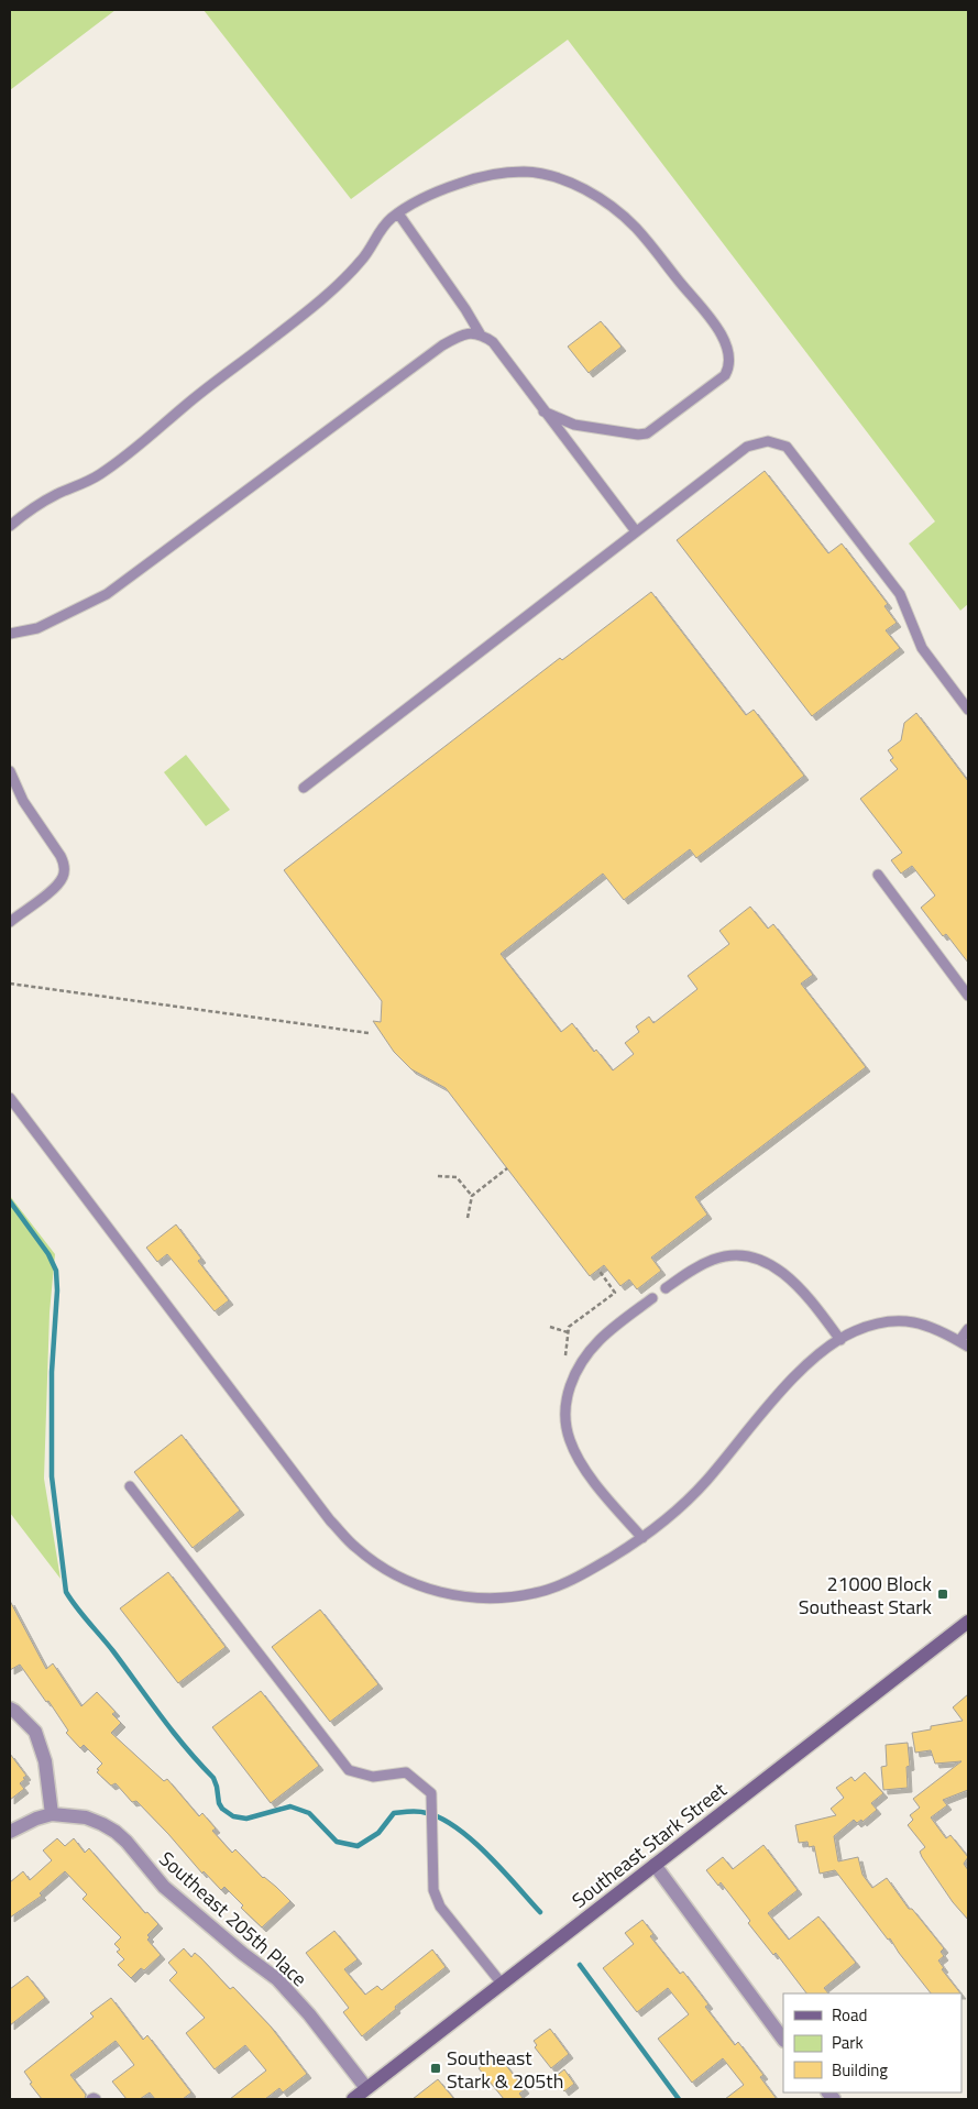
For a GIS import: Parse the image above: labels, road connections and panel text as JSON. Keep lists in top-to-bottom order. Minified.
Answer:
{"streets":{"main road":["Southeast Stark Street"],"street":["Southeast 205th Place"]},"crossings":[["Southeast Stark Street","Southeast 205th Place"]],"places":{"transit":["21000 Block Southeast Stark","Southeast Stark & 205th"]},"legend":["Road","Park","Building"]}
